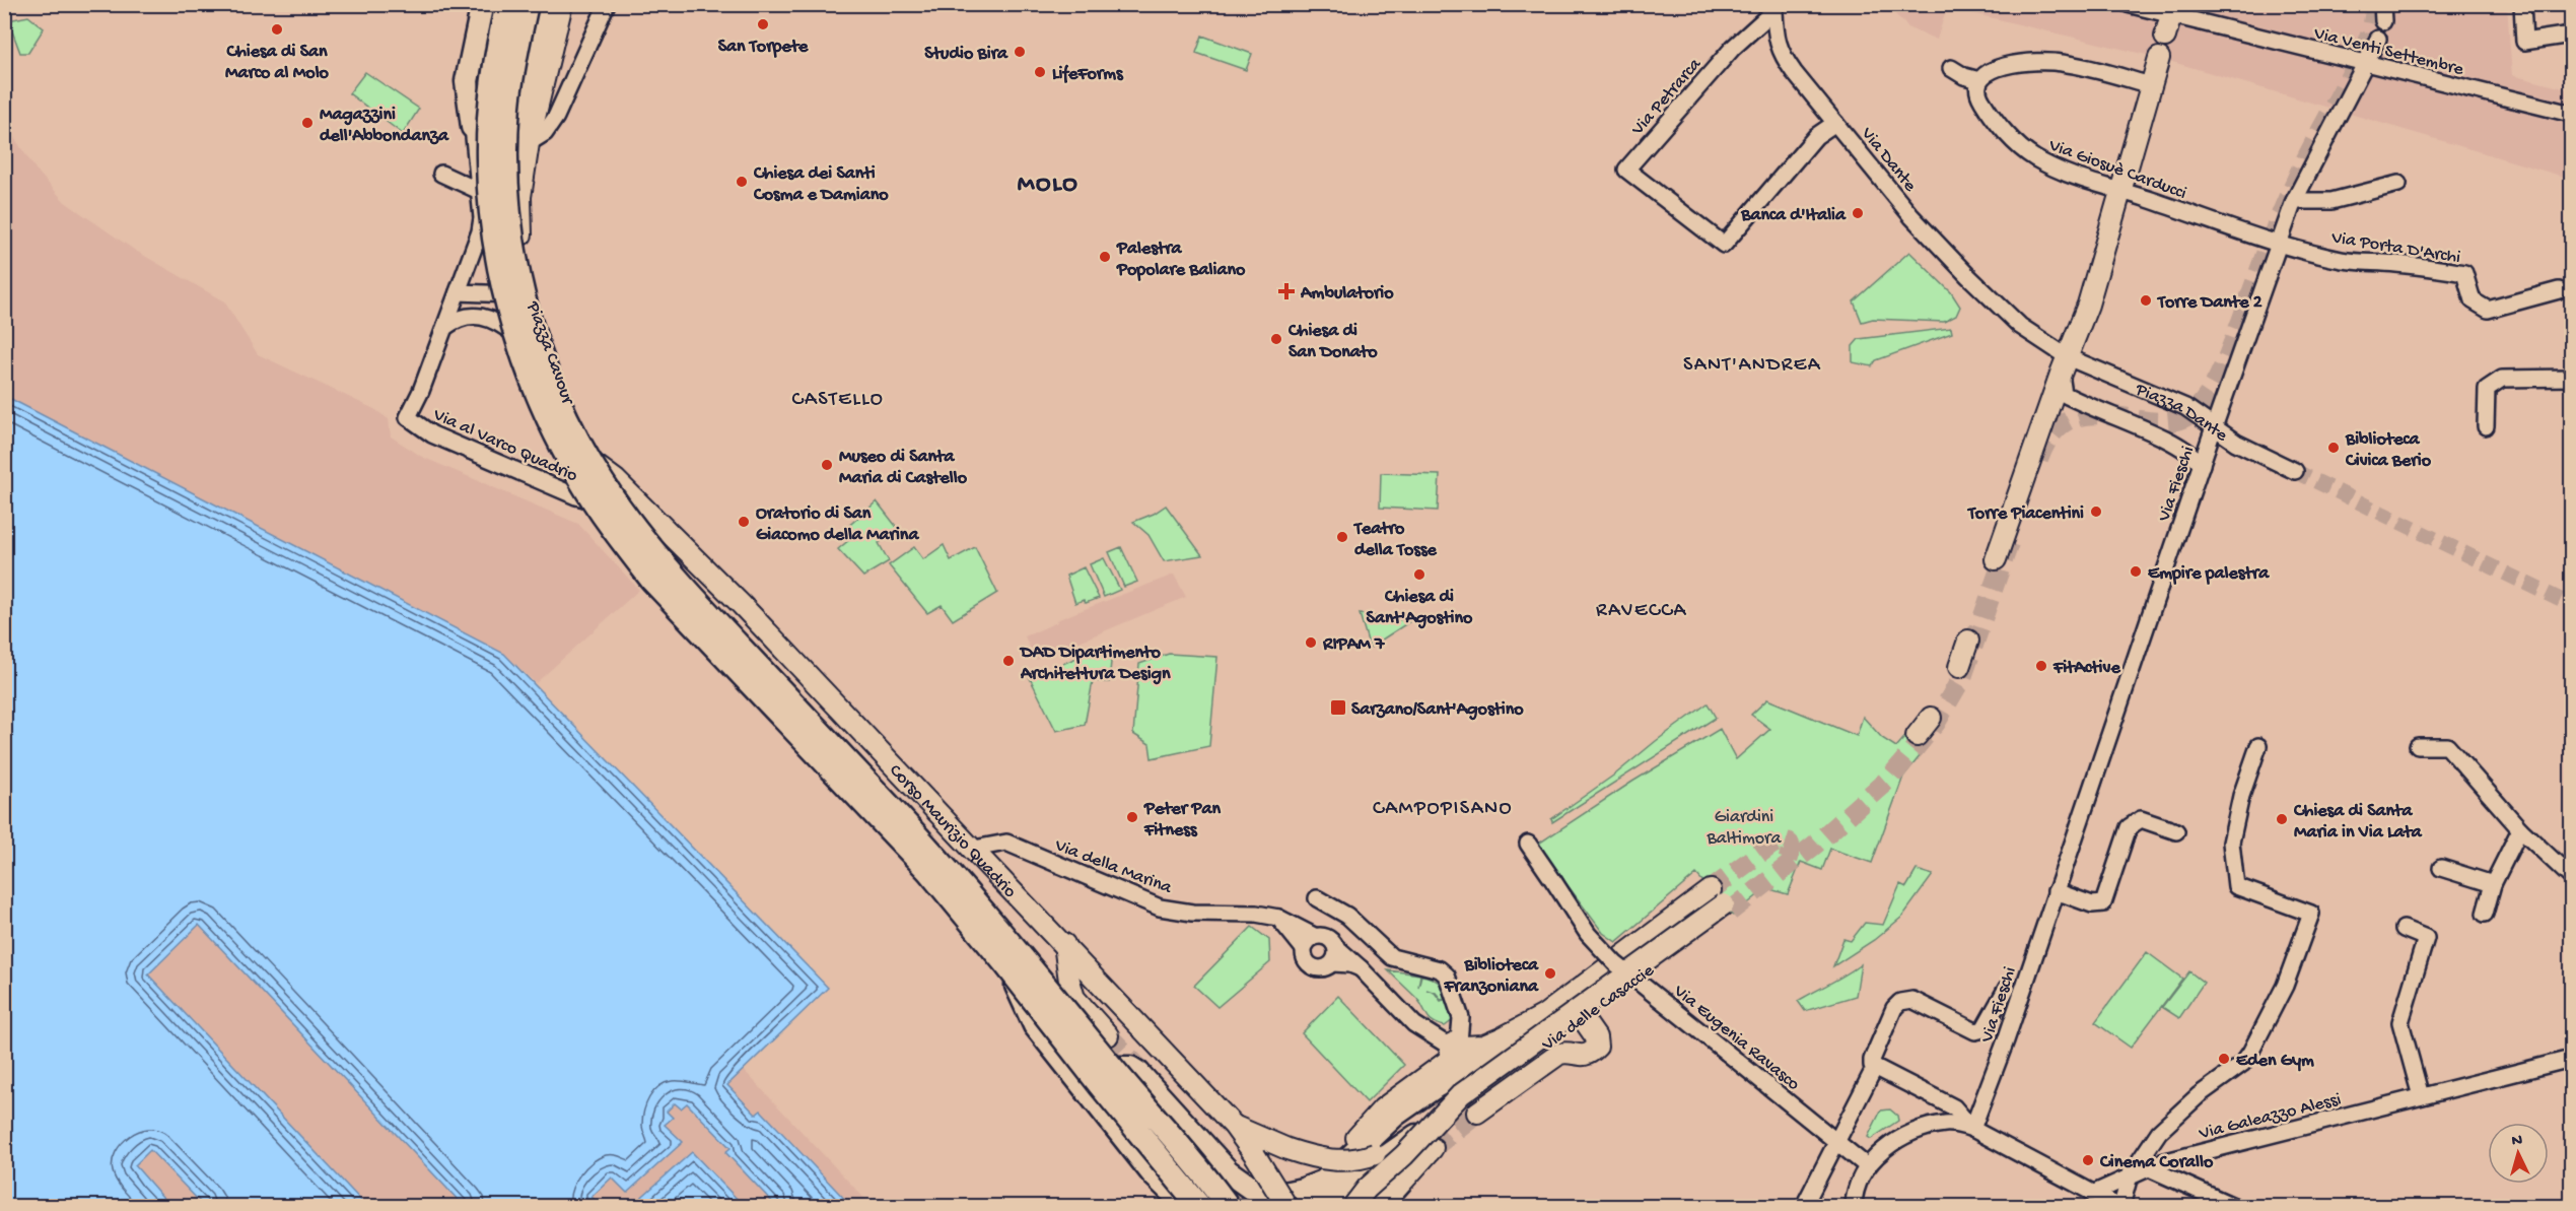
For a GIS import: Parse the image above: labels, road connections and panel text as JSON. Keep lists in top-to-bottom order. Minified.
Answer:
{"streets":{"main road":["Piazza Cavour","Corso Maurizio Quadrio","Via delle Casaccie"],"street":["Via Venti Settembre","Via Petrarca","Via Dante","Via Giosuè Carducci","Via Porta D'Archi","Piazza Dante","Via al Varco Quadrio","Via Fieschi","Via della Marina","Via Eugenia Ravasco","Via Galeazzo Alessi"]},"crossings":[["Via Venti Settembre","Via Fieschi"],["Via Petrarca","Via Dante"],["Via Dante","Piazza Dante"],["Via Giosuè Carducci","Via Porta D'Archi"],["Via Giosuè Carducci","Via Fieschi"],["Via Porta D'Archi","Via Fieschi"],["Piazza Cavour","Via al Varco Quadrio"],["Piazza Cavour","Corso Maurizio Quadrio"],["Piazza Dante","Via Fieschi"],["Via al Varco Quadrio","Corso Maurizio Quadrio"],["Corso Maurizio Quadrio","Via della Marina"]],"districts":["MOLO","SANT'ANDREA","CASTELLO","RAVECCA","CAMPOPISANO"],"parks":["Giardini Baltimora"],"places":{"other":["San Torpete","Chiesa di San Marco al Molo","Studio Bira","LifeForms","Magazzini dell'Abbondanza","Chiesa dei Santi Cosma e Damiano","Banca d'Italia","Palestra Popolare Baliano","Torre Dante 2","Chiesa di San Donato","Biblioteca Civica Berio","Museo di Santa Maria di Castello","Torre Piacentini","Oratorio di San Giacomo della Marina","Teatro della Tosse","Empire palestra","Chiesa di Sant'Agostino","RIPAM 7","DAD Dipartimento Architettura Design","FitActive","Peter Pan Fitness","Chiesa di Santa Maria in Via Lata","Biblioteca Franzoniana","Eden Gym","Cinema Corallo"],"health":["Ambulatorio"],"transit":["Sarzano/Sant'Agostino"]},"north":"top"}
